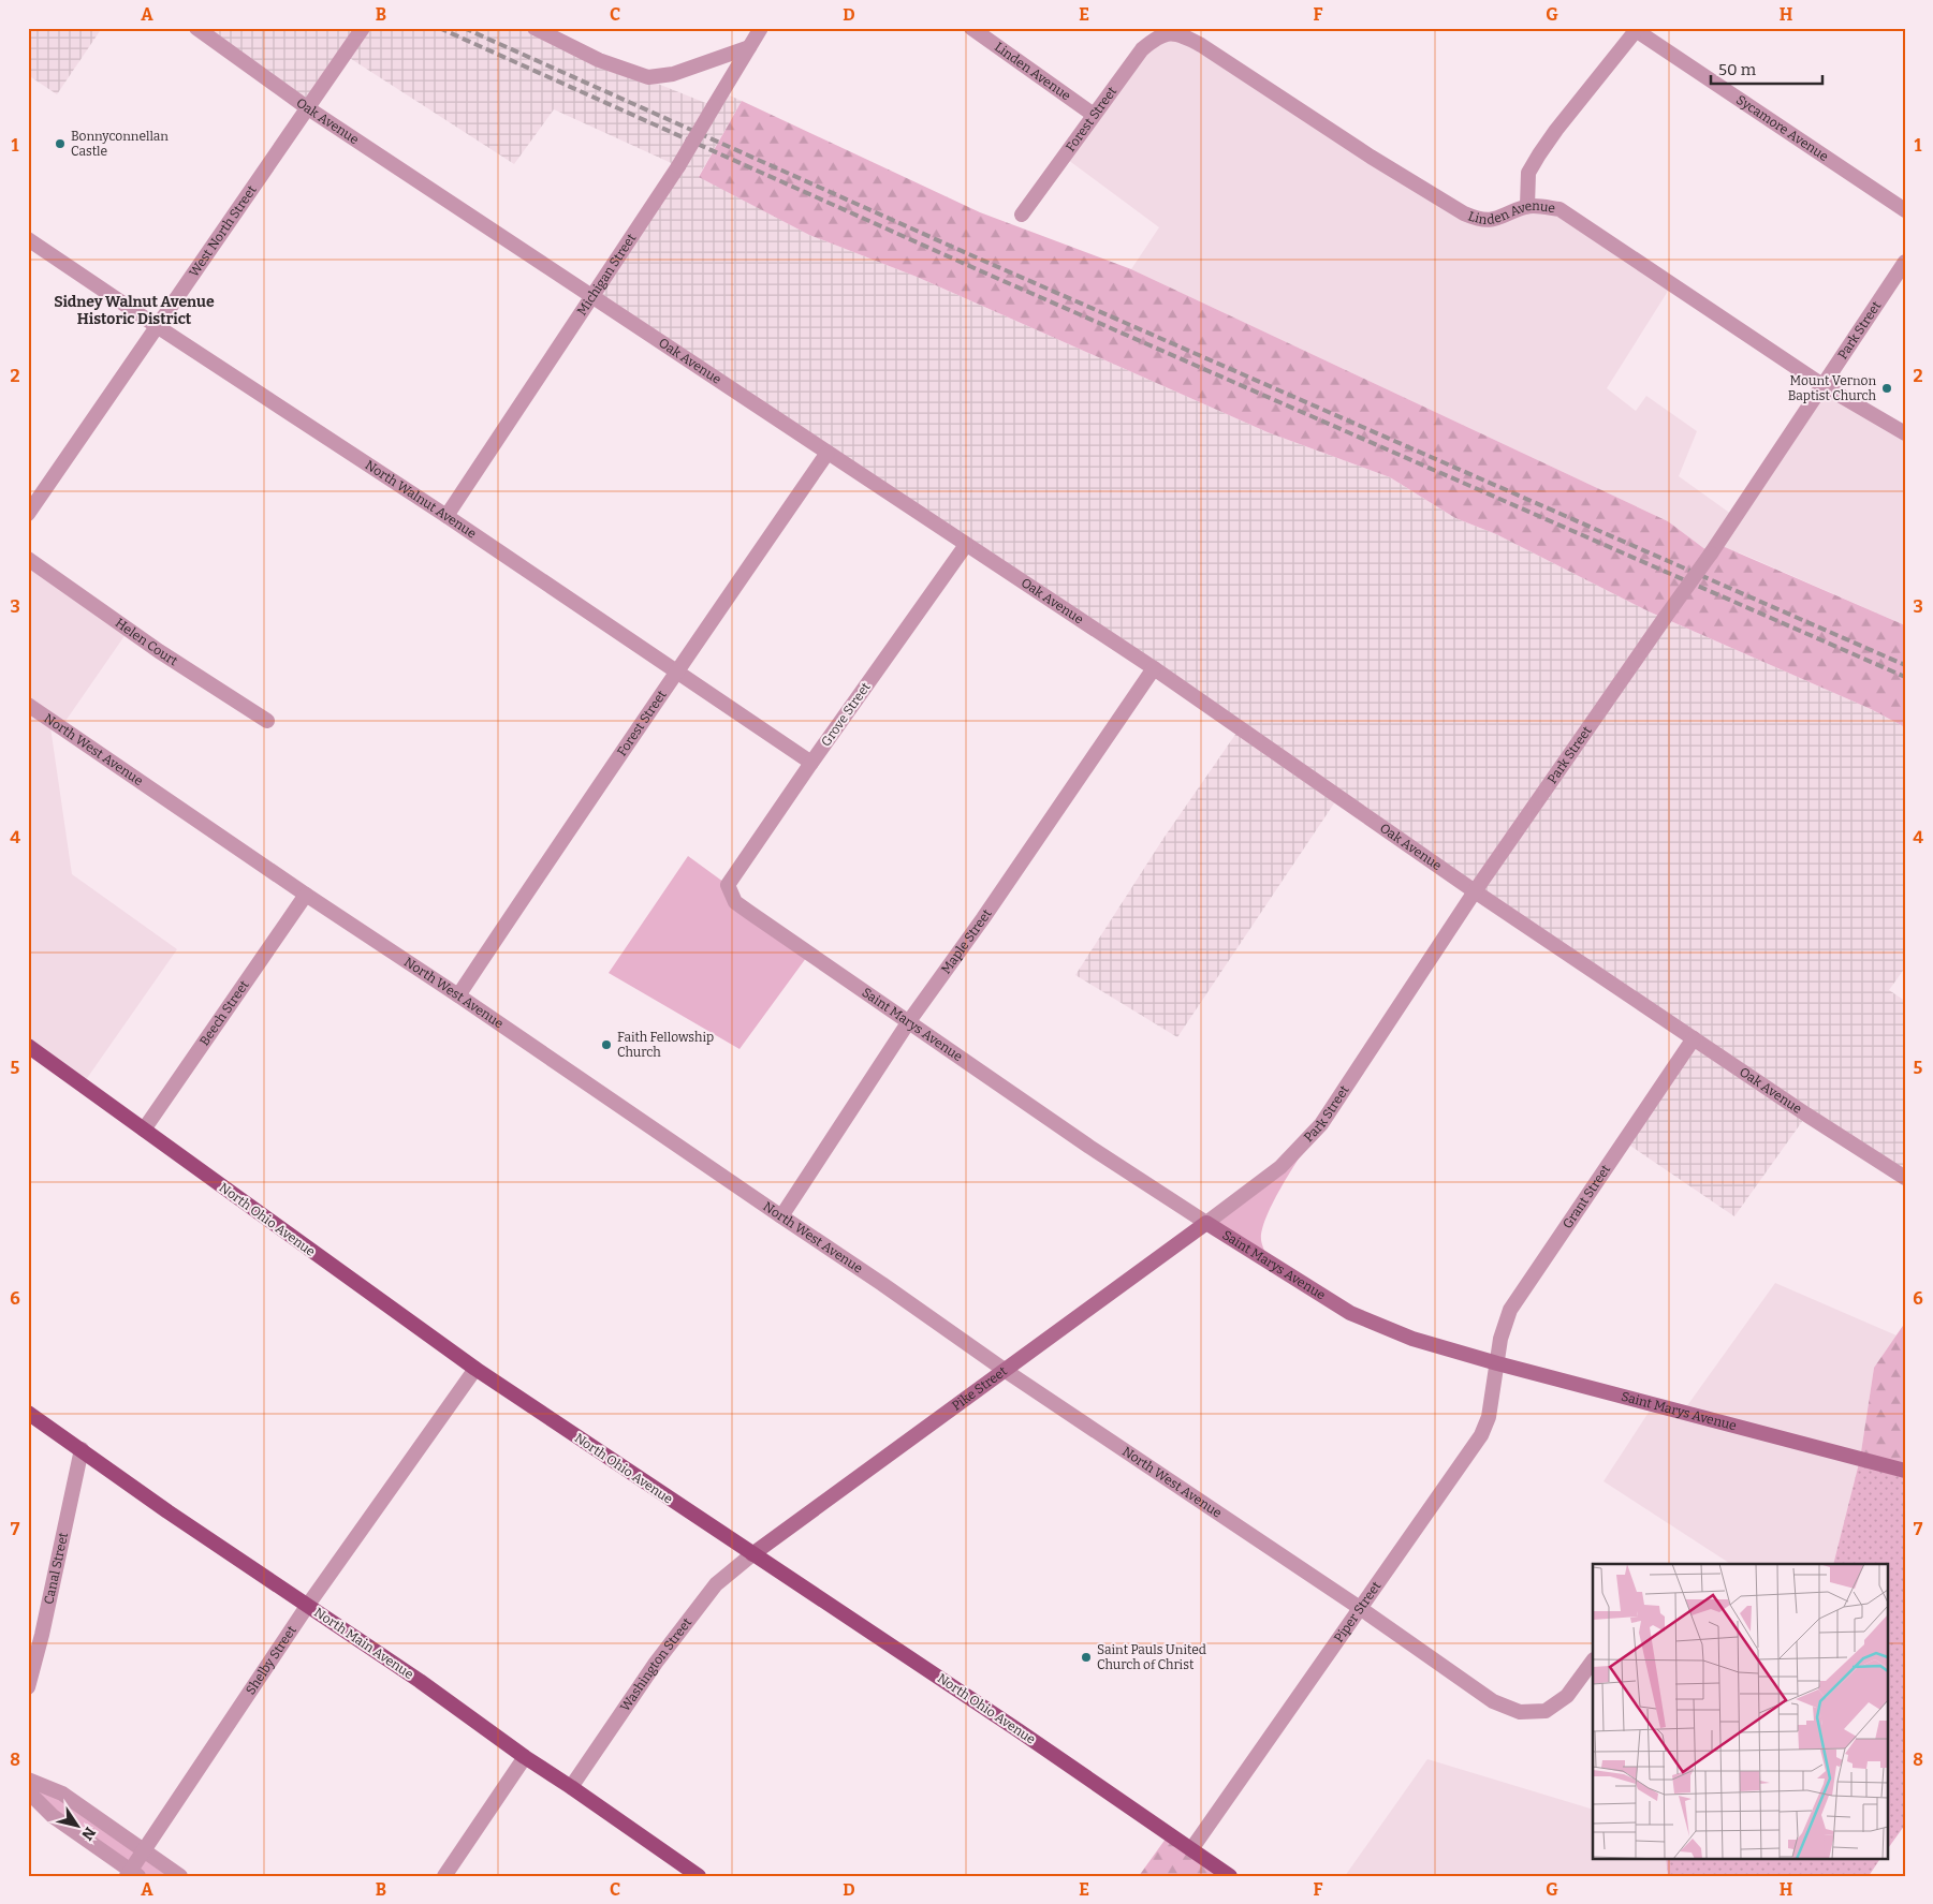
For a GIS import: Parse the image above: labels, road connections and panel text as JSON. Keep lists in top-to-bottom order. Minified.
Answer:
{"streets":{"main road":["Saint Marys Avenue","North Ohio Avenue","Pike Street","North Main Avenue"],"street":["Linden Avenue","Forest Street","Oak Avenue","Sycamore Avenue","West North Street","Michigan Street","Park Street","North Walnut Avenue","Helen Court","Grove Street","North West Avenue","Maple Street","Beech Street","Grant Street","Canal Street","Piper Street","Shelby Street","Washington Street"]},"crossings":[["Linden Avenue","Forest Street"],["Linden Avenue","Park Street"],["Forest Street","Oak Avenue"],["Forest Street","North Walnut Avenue"],["Forest Street","North West Avenue"],["Oak Avenue","West North Street"],["Oak Avenue","Michigan Street"],["Oak Avenue","Park Street"],["Oak Avenue","Grove Street"],["Oak Avenue","Maple Street"],["Oak Avenue","Grant Street"],["West North Street","North Walnut Avenue"],["Michigan Street","North Walnut Avenue"],["Park Street","Saint Marys Avenue"],["Park Street","Pike Street"],["North Walnut Avenue","Grove Street"],["Grove Street","Saint Marys Avenue"],["North West Avenue","Maple Street"],["North West Avenue","Beech Street"],["North West Avenue","Pike Street"],["North West Avenue","Piper Street"],["Maple Street","Saint Marys Avenue"],["Beech Street","North Ohio Avenue"],["Saint Marys Avenue","Grant Street"],["Saint Marys Avenue","Pike Street"],["Saint Marys Avenue","Piper Street"],["Grant Street","Piper Street"],["North Ohio Avenue","Pike Street"],["North Ohio Avenue","Piper Street"],["North Ohio Avenue","Shelby Street"],["North Ohio Avenue","Washington Street"],["Pike Street","Washington Street"],["Canal Street","North Main Avenue"],["North Main Avenue","Shelby Street"],["North Main Avenue","Washington Street"]],"districts":["Sidney Walnut Avenue Historic District"],"places":["Bonnyconnellan Castle","Mount Vernon Baptist Church","Faith Fellowship Church","Saint Pauls United Church of Christ"],"scale_bar":"50 m","north":"bottom right","grid":{"columns":["A","B","C","D","E","F","G","H"],"rows":["1","2","3","4","5","6","7","8"]}}
